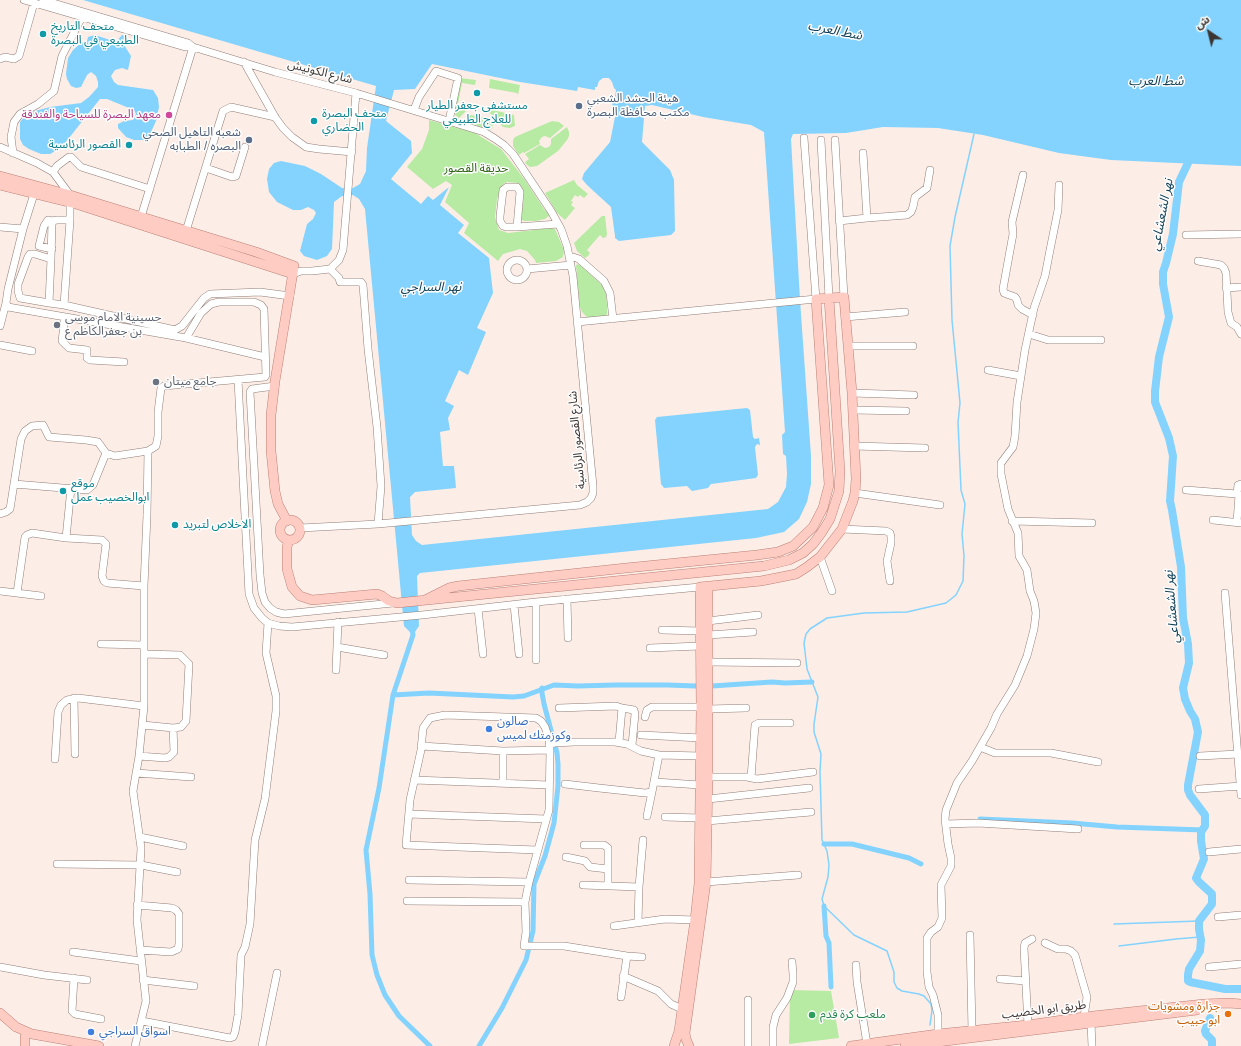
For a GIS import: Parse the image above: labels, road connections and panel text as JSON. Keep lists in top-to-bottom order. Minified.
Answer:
{"streets":{"main road":["طريق ابو الخصيب"],"street":["شارع الكونيش","شارع القصور الرئاسية"]},"crossings":[["شارع الكونيش","شارع القصور الرئاسية"]],"water":["شط العرب","نهر الشعشاعي","نهر السراجي"],"parks":["حديقة القصور"],"places":["متحف التاريخ الطبيعي في البصرة","مستشفى جعفر الطيار للعلاج الطبيعي","هيئة الحشد الشعبي مكتب محافظة البصرة","معهد البصرة للسياحة والفندقة","متحف البصرة الحضاري","شعبه التاهيل الصحي البصره / الطبابه","القصور الرئاسية","حسينية الامام موسى بن جعفرالكاظم ع","جامع ميتان","موقع ابوالخصيب عمل","الاخلاص لتبريد","صالون وكوزمتك لميس","جزارة ومشويات ابو حبيب","ملعب كرة قدم","اسواق السراجي"],"north":"top left"}
